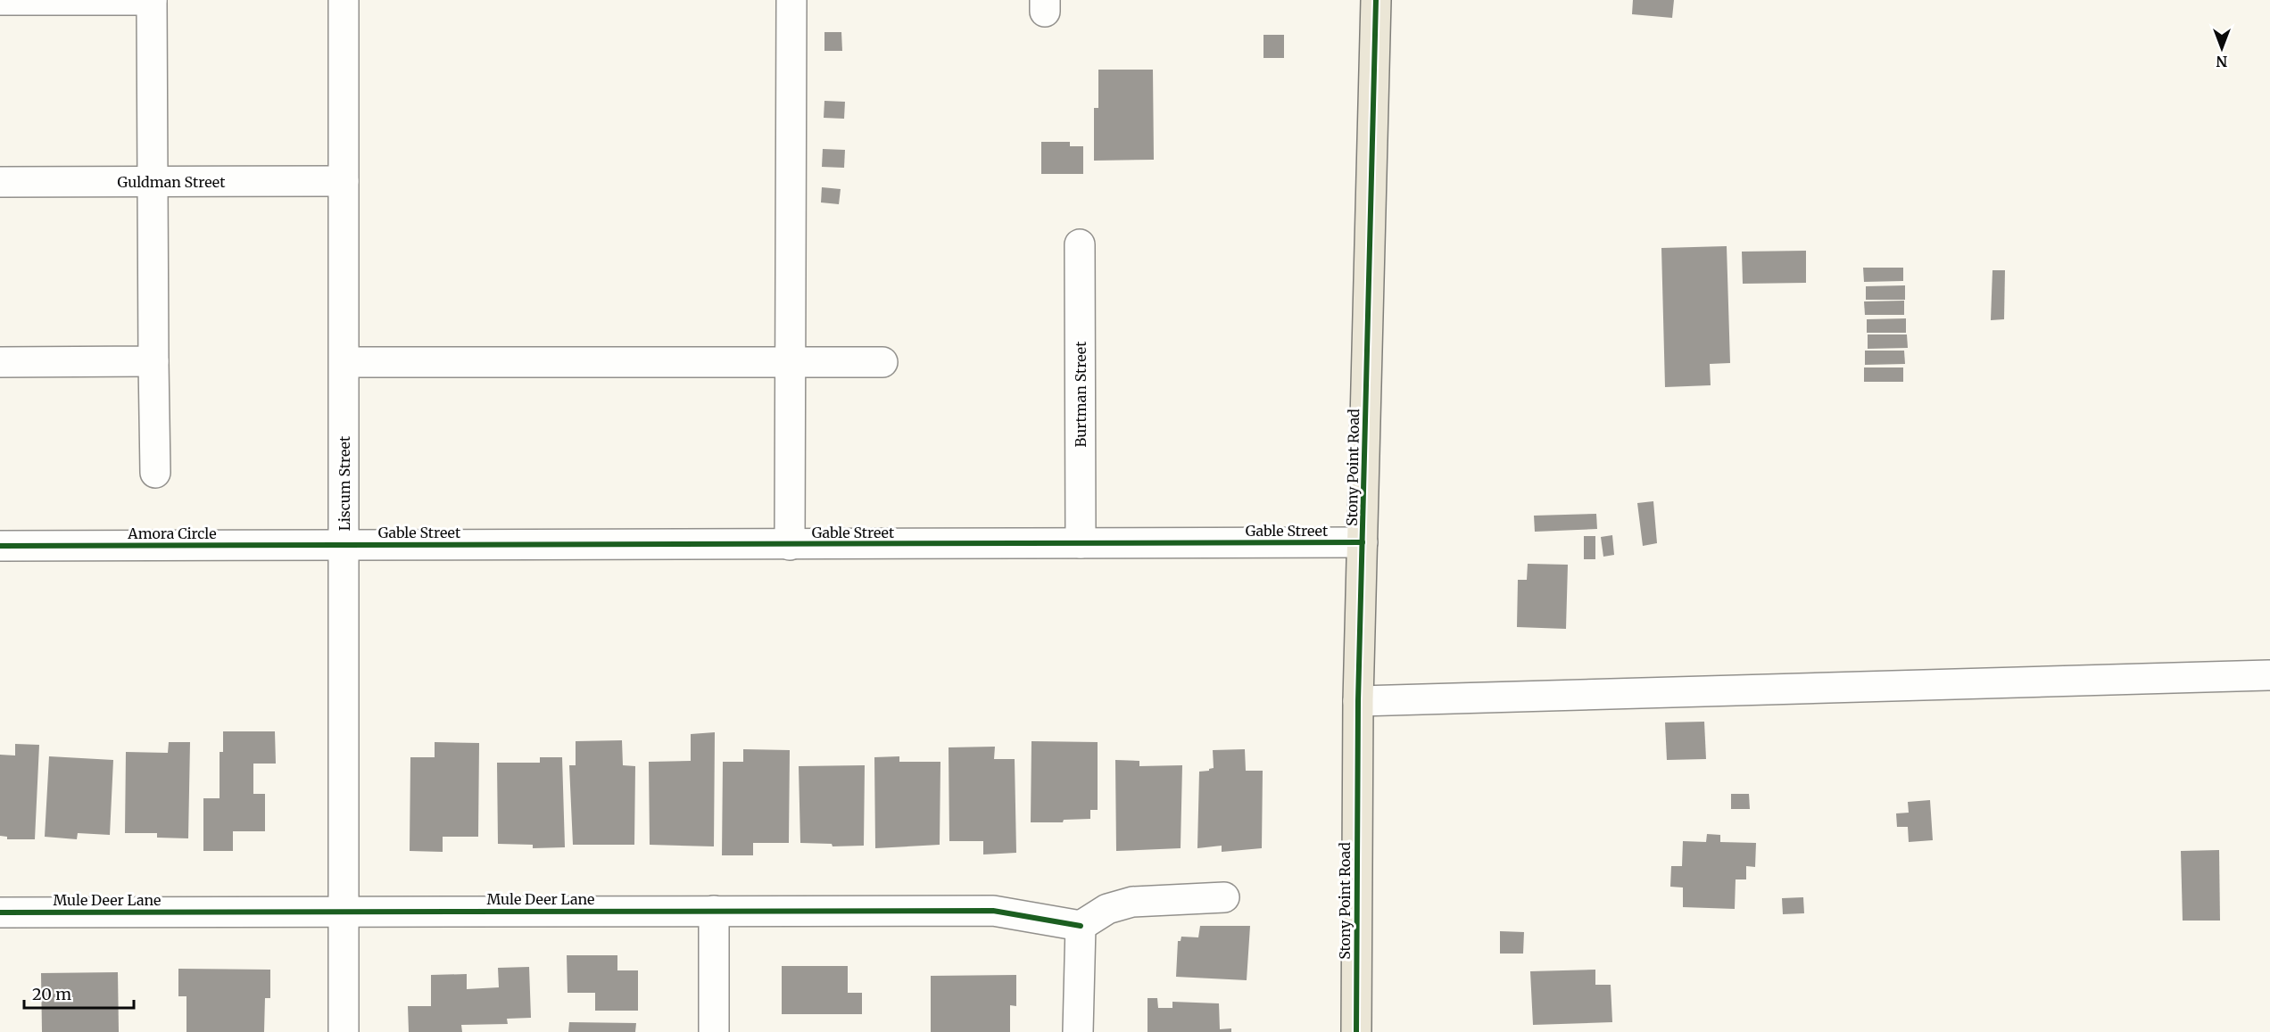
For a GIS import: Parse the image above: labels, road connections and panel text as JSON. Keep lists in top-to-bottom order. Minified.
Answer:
{"streets":{"main road":["Stony Point Road"],"street":["Guldman Street","Burtman Street","Liscum Street","Gable Street","Amora Circle","Mule Deer Lane"]},"crossings":[["Guldman Street","Liscum Street"],["Burtman Street","Gable Street"],["Stony Point Road","Gable Street"],["Liscum Street","Gable Street"],["Liscum Street","Amora Circle"],["Liscum Street","Mule Deer Lane"],["Gable Street","Amora Circle"]],"scale_bar":"20 m","north":"bottom"}
